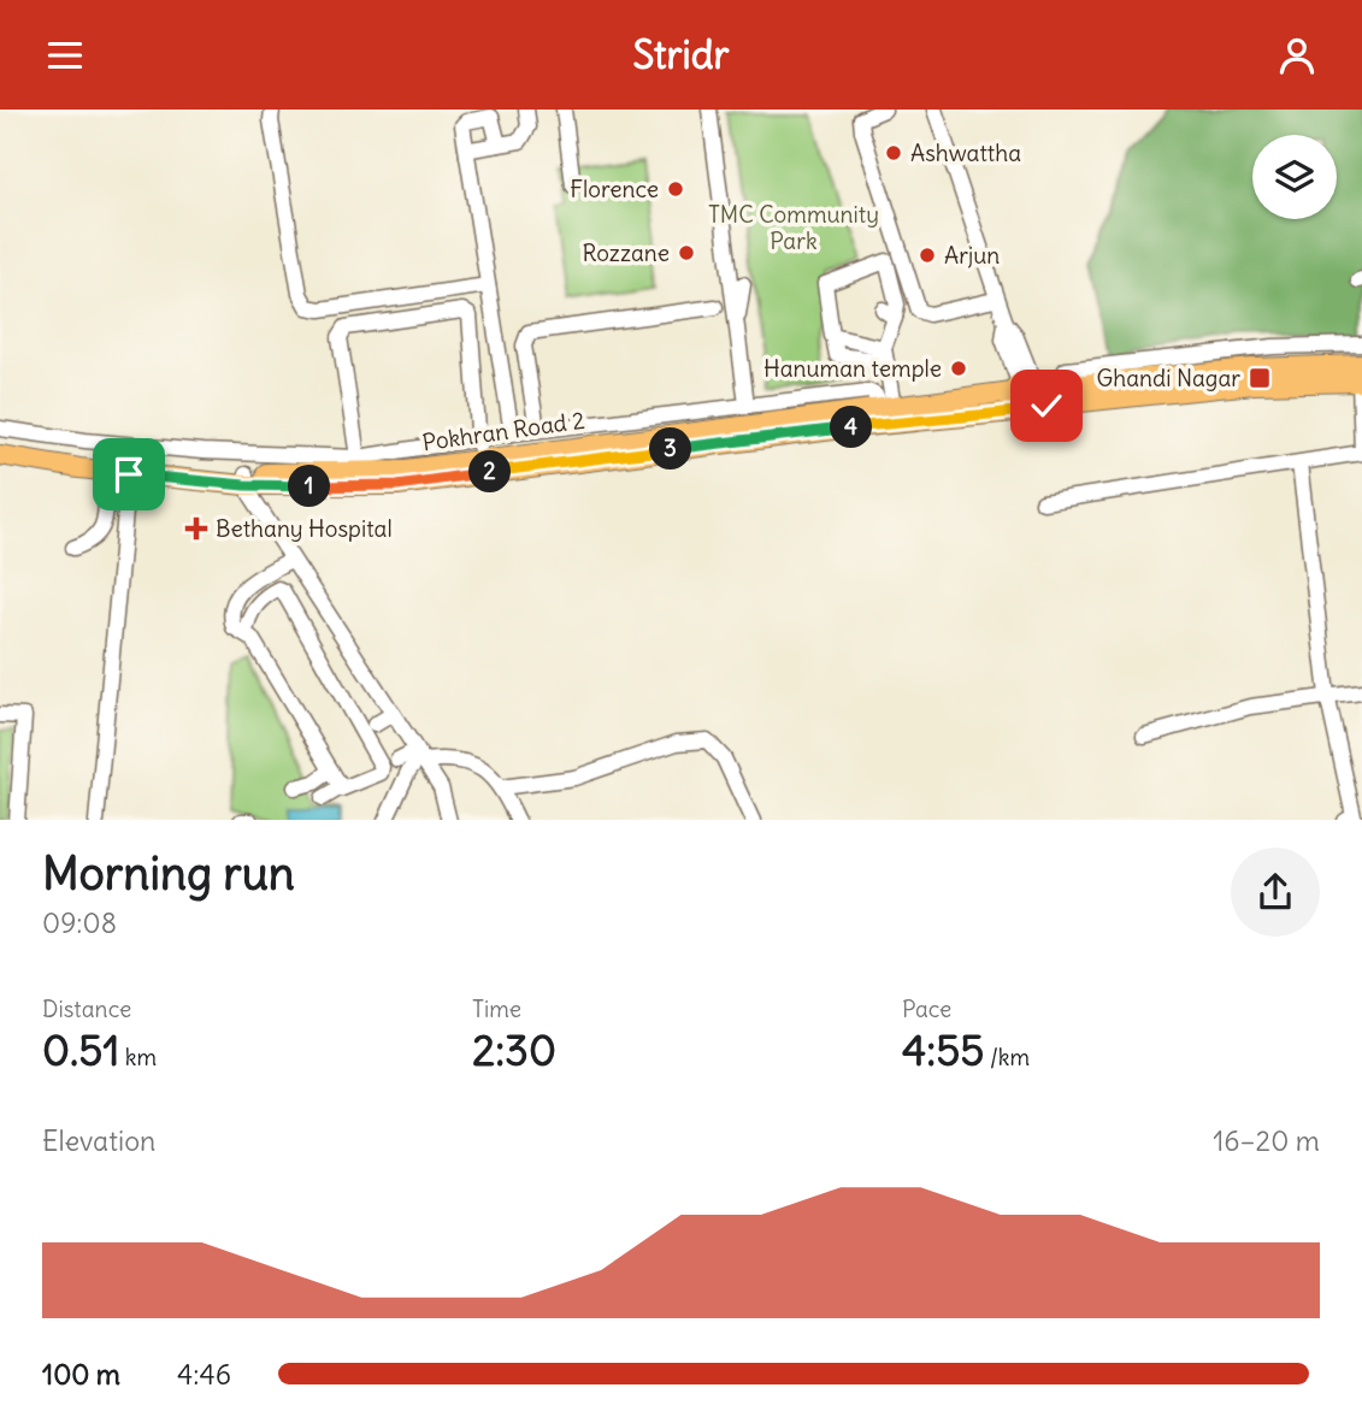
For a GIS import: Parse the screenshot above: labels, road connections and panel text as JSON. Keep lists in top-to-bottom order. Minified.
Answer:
{"streets":{"main road":["Pokhran Road 2"]},"parks":["TMC Community Park"],"places":{"other":["Ashwattha","Florence","Rozzane","Arjun","Hanuman temple"],"transit":["Ghandi Nagar"],"health":["Bethany Hospital"]},"page":{"header":"Stridr","pins":["4","3","2","1"],"heading":["Morning run","09:08"],"stats":[["Distance","0.51 km"],["Time","2:30"],["Pace","4:55 /km"]],"chart":["Elevation","16–20 m"],"list":[{"name":"100 m","note":"4:46"}]}}
